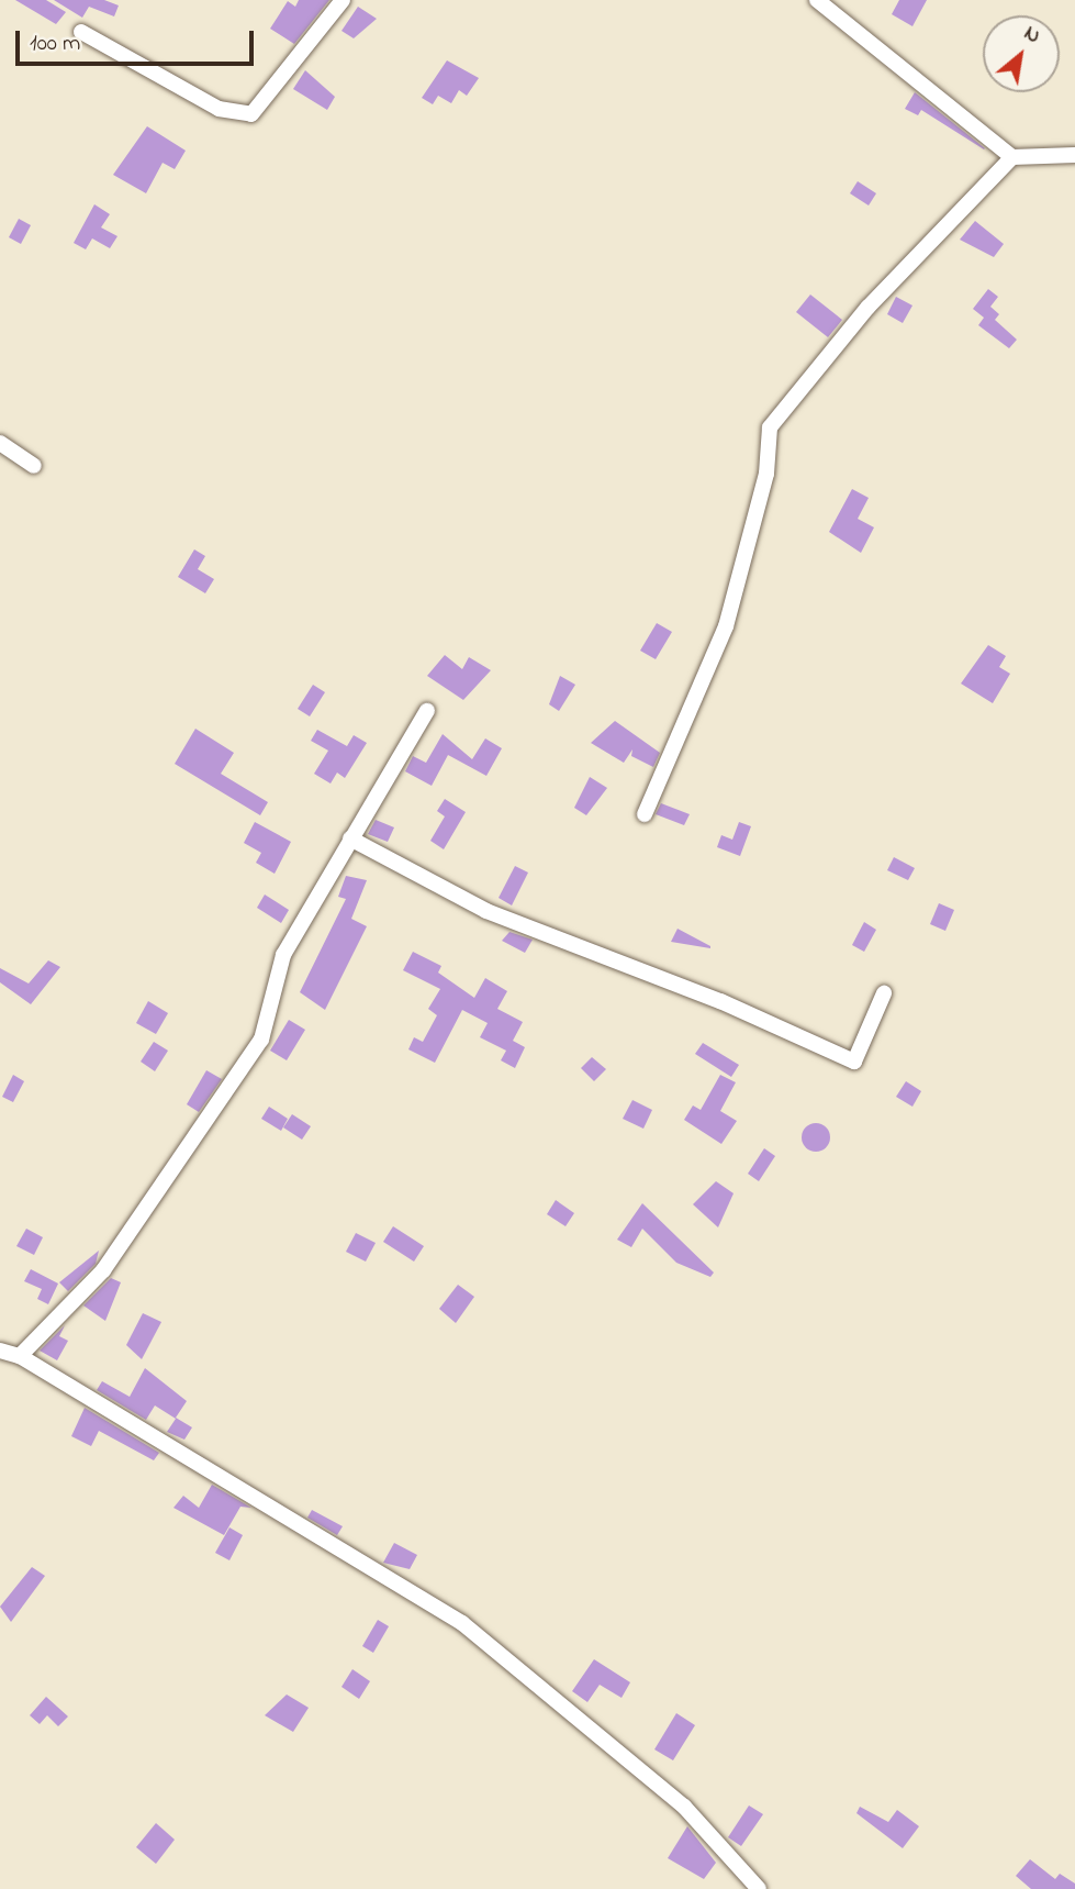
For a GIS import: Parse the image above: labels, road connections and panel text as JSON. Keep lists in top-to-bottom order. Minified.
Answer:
{"scale_bar":"100 m","north":"top right"}
